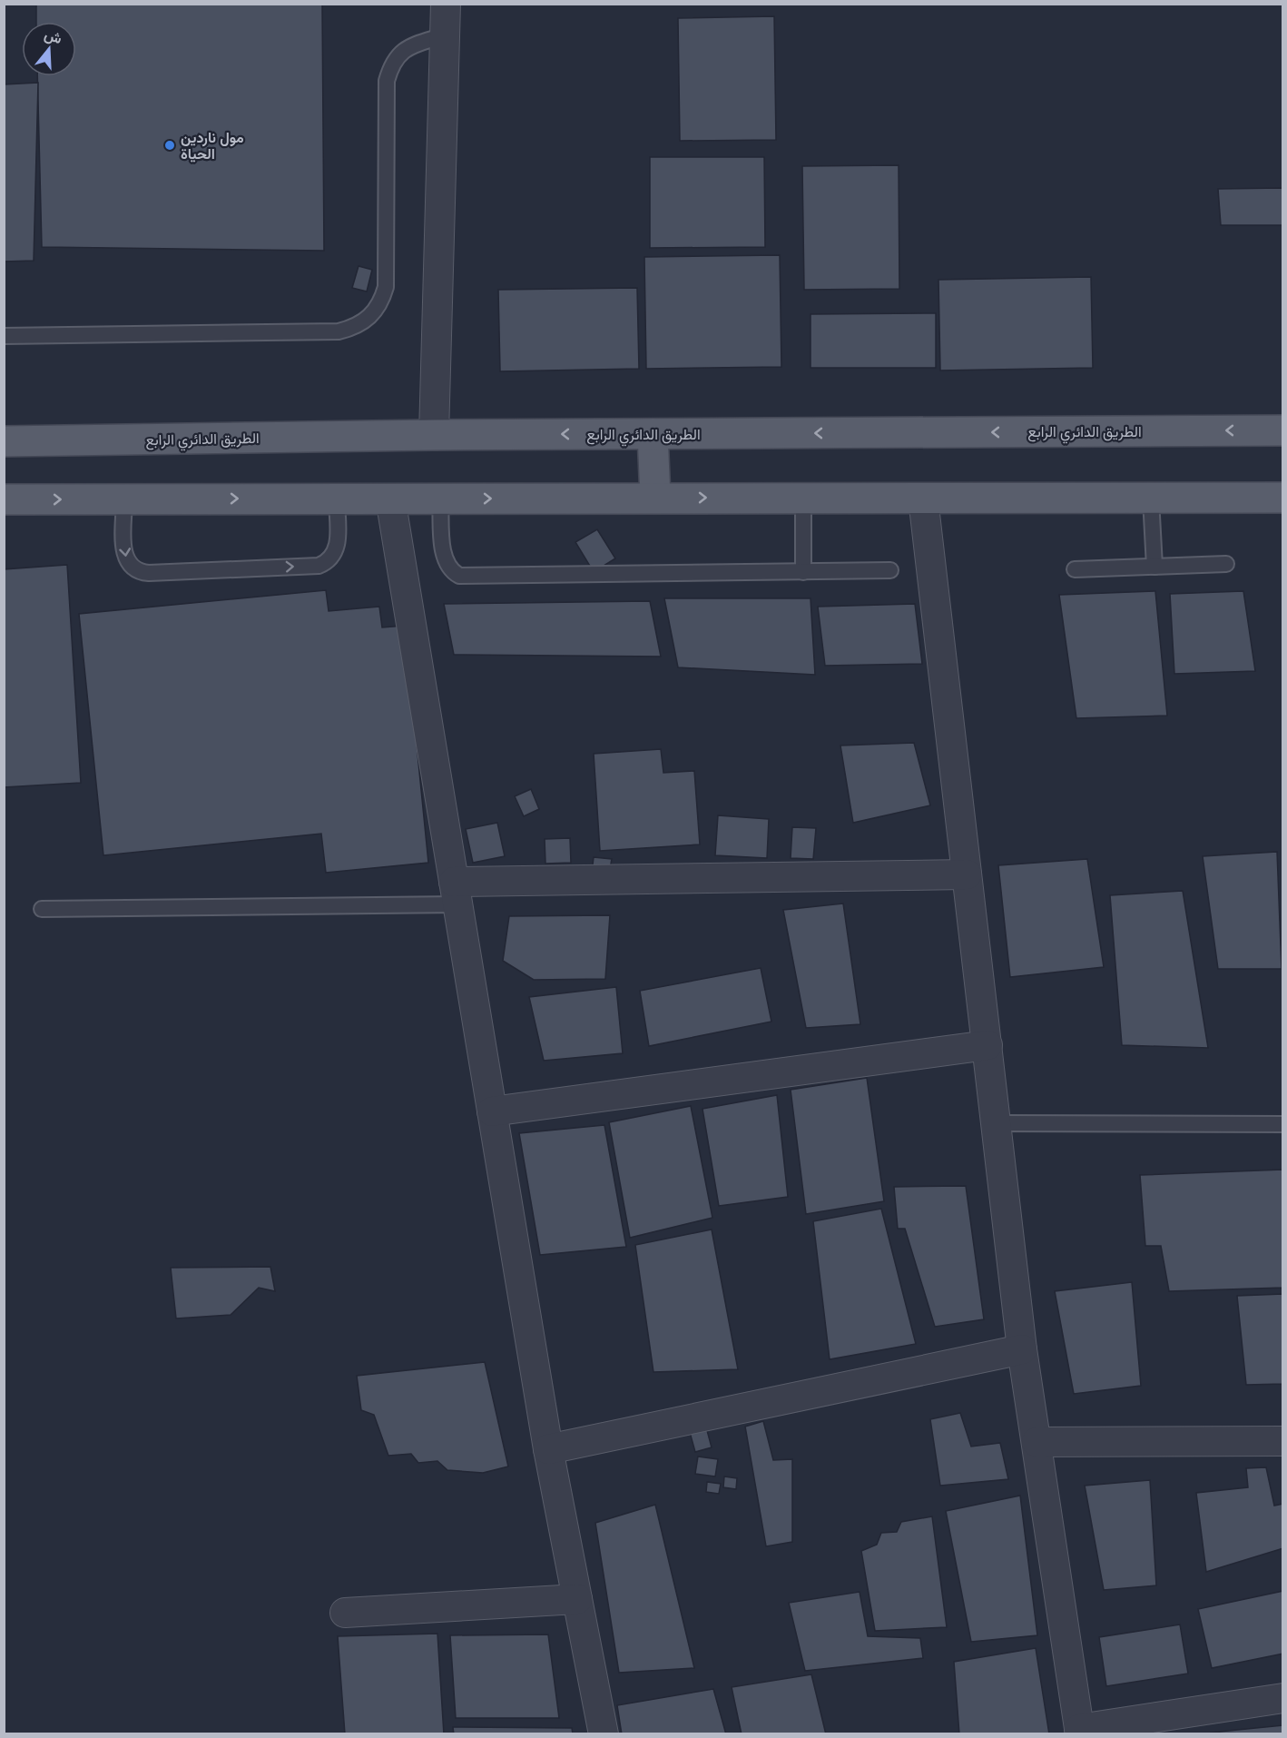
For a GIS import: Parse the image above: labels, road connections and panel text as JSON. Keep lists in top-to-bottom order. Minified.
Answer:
{"streets":{"main road":["الطريق الدائري الرابع"]},"places":["مول ناردين الحياة"],"north":"top"}
